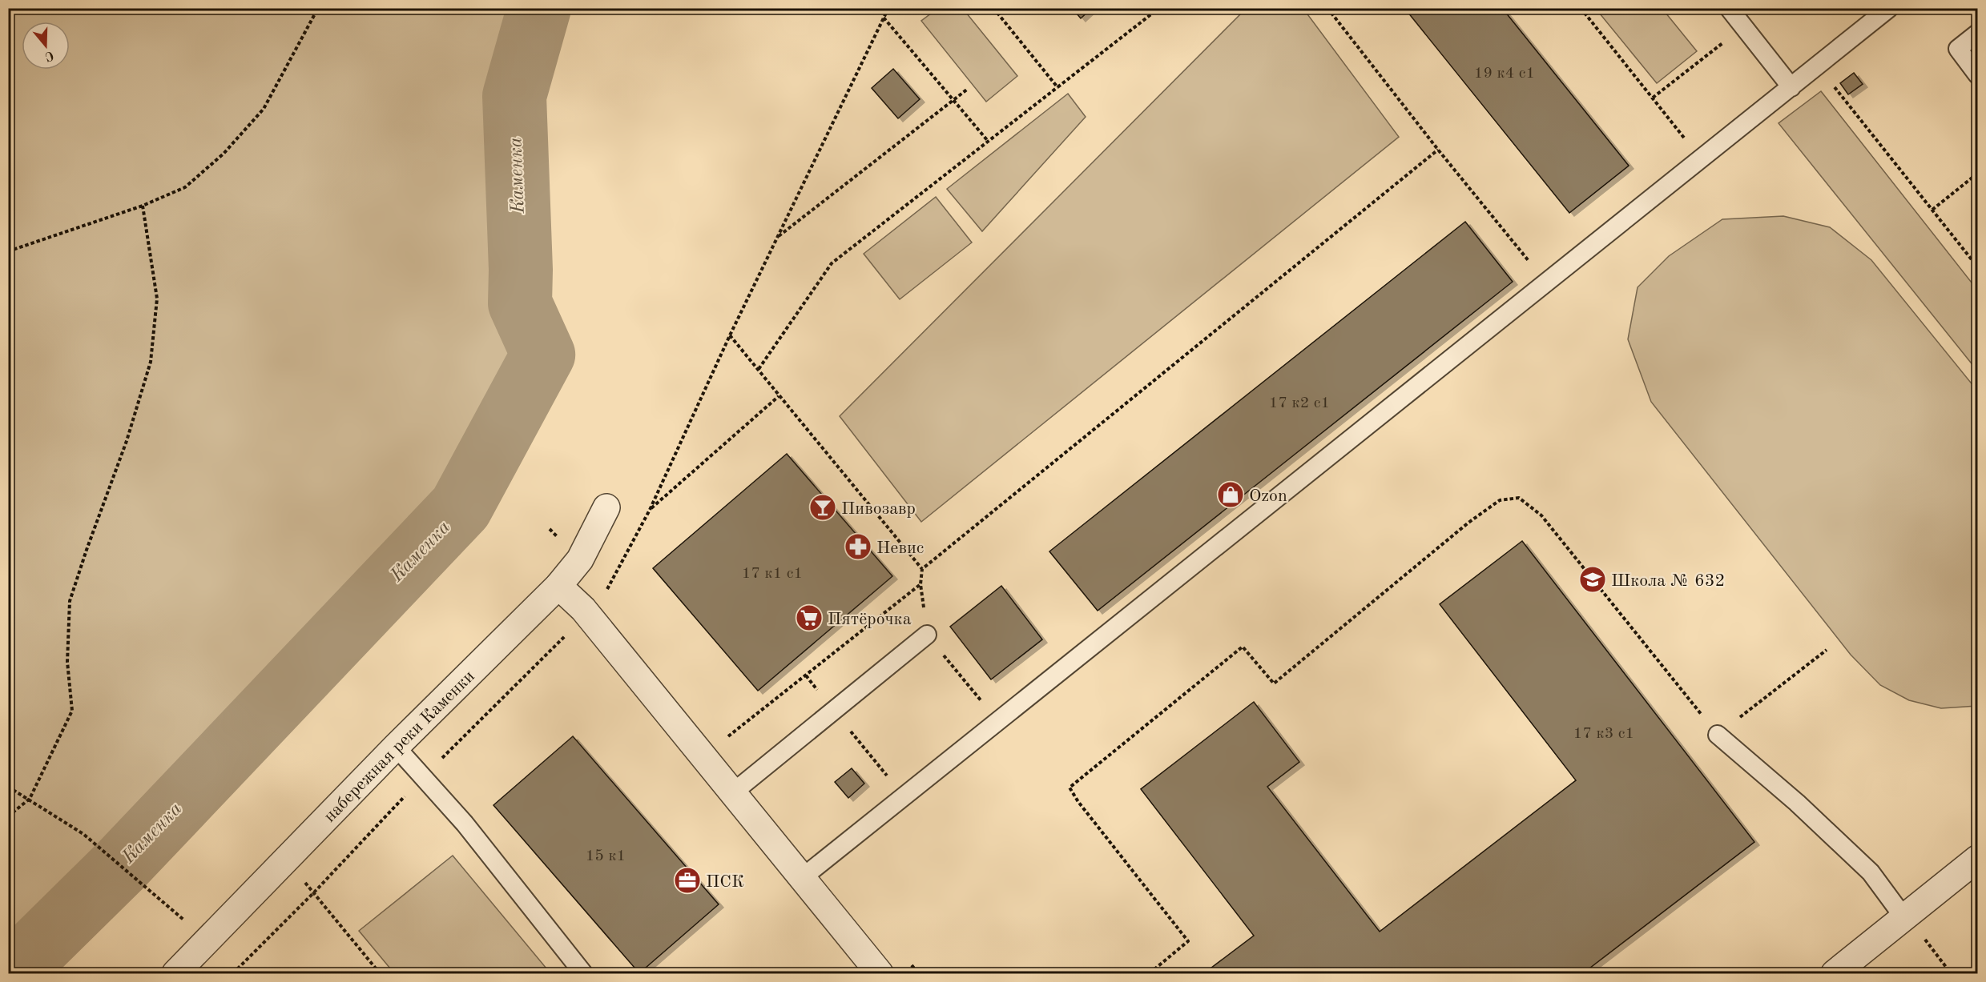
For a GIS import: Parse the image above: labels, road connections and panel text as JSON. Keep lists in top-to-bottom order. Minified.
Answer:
{"streets":{"street":["набережная реки Каменки"]},"water":["Каменка"],"places":{"shop":["Ozon"],"bar":["Пивозавр"],"pharmacy":["Невис"],"school or university":["Школа № 632"],"supermarket":["Пятёрочка"],"office":["ПСК"]},"house_numbers":["19 к4 с1","17 к2 с1","17 к1 с1","17 к3 с1","15 к1"],"north":"bottom"}
